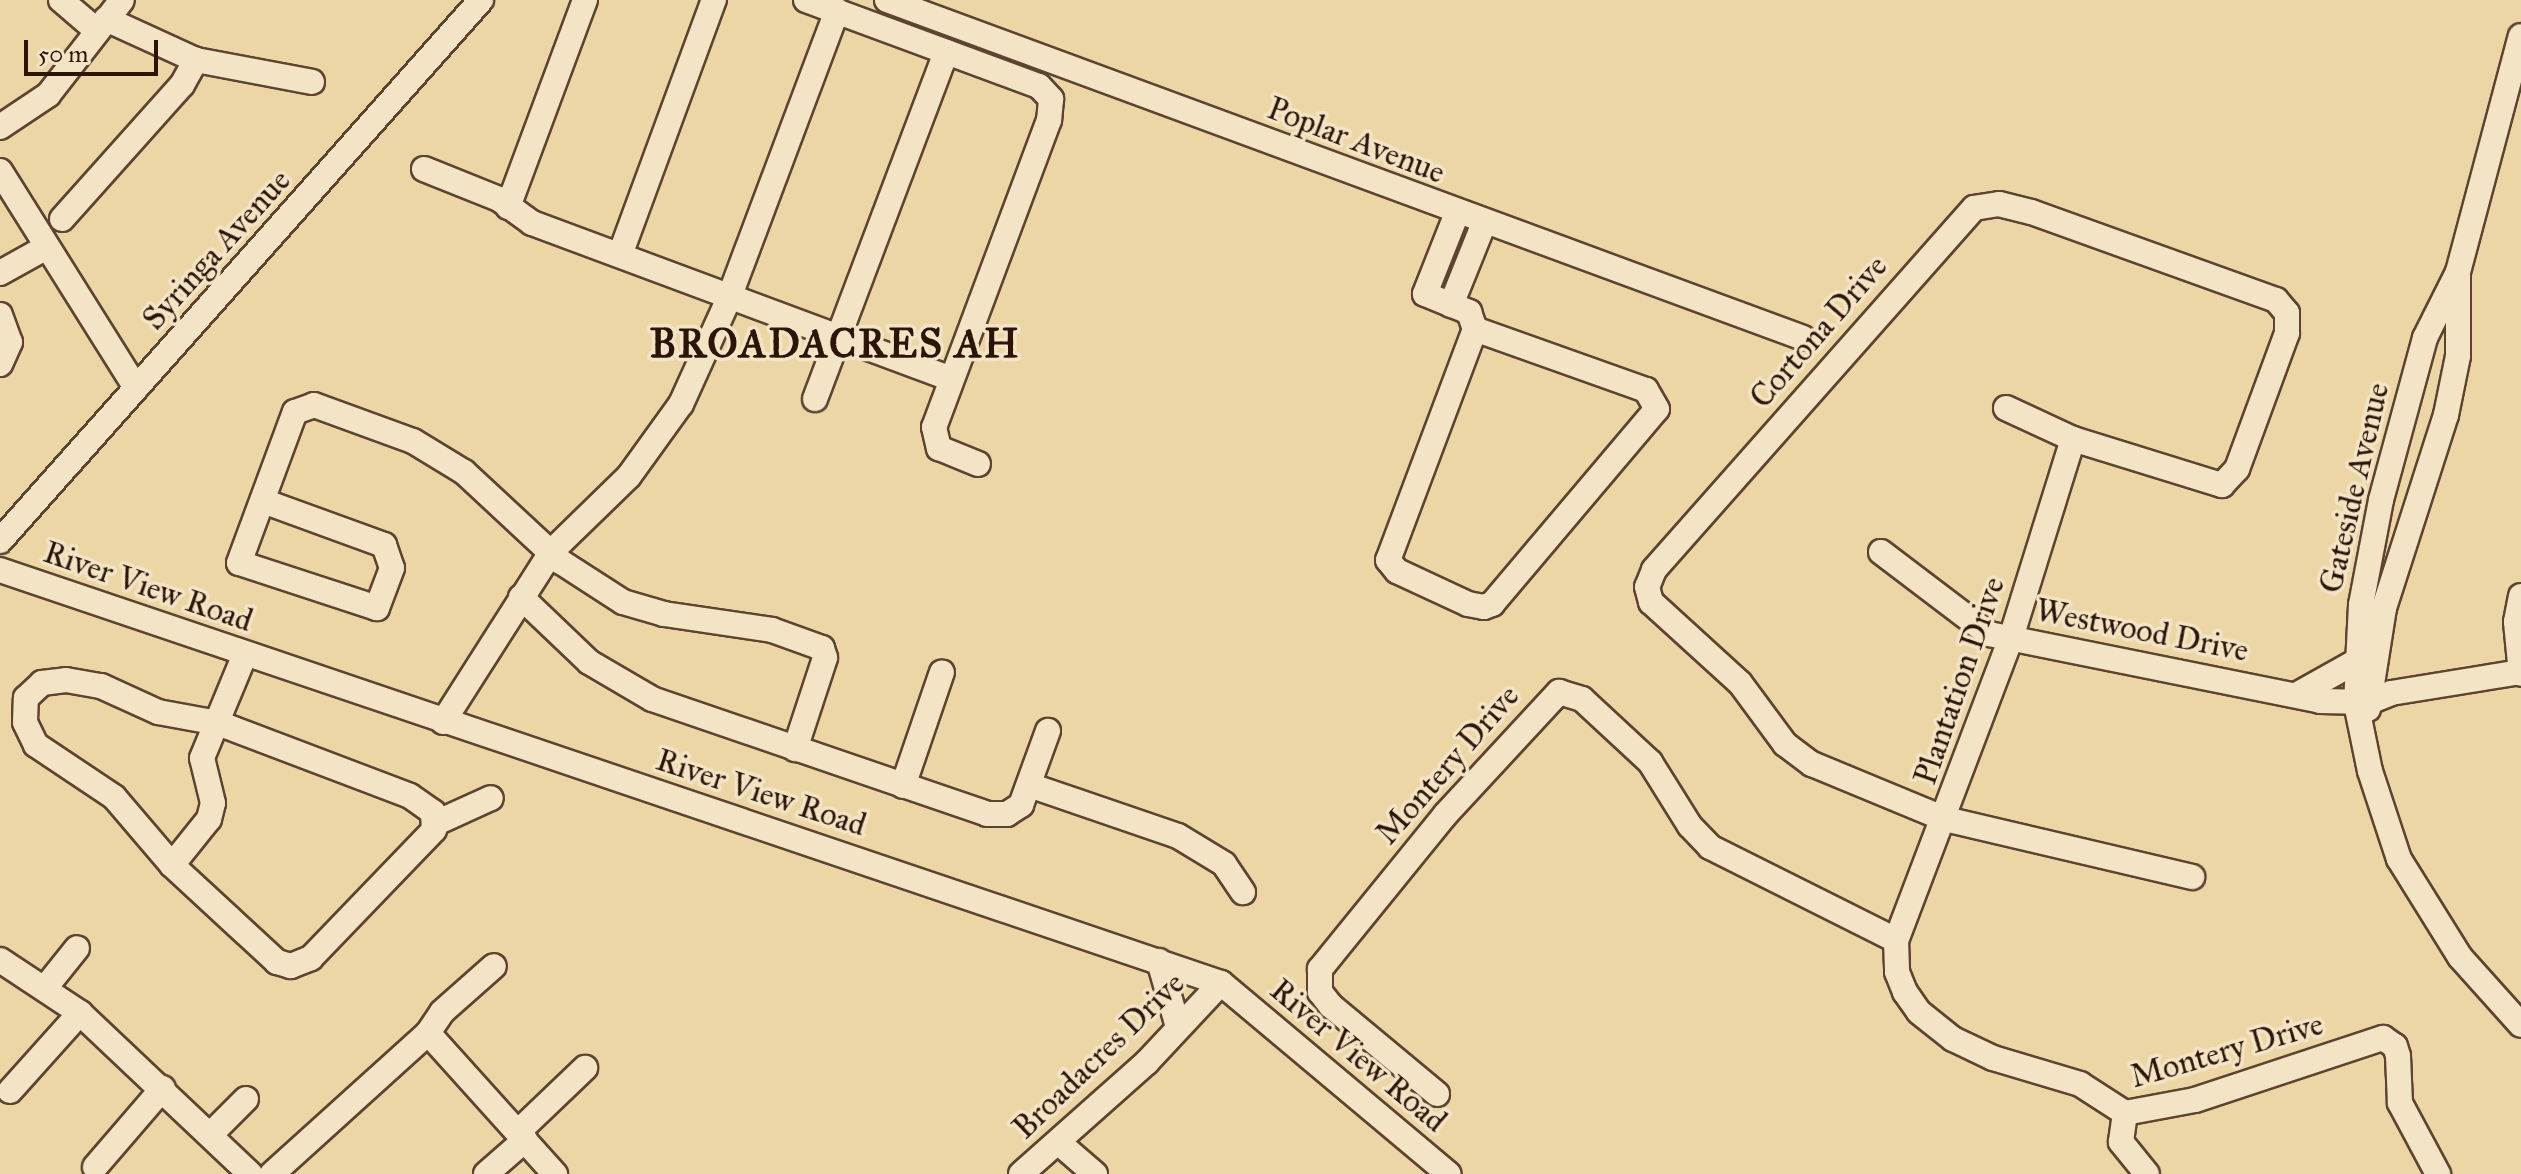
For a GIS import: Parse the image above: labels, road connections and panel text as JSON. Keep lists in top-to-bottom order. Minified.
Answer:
{"streets":{"street":["Poplar Avenue","Syringa Avenue","Cortona Drive","Gateside Avenue","River View Road","Westwood Drive","Plantation Drive","Montery Drive","Broadacres Drive"]},"crossings":[["Cortona Drive","Plantation Drive"],["Gateside Avenue","Westwood Drive"],["River View Road","Broadacres Drive"],["Westwood Drive","Plantation Drive"],["Plantation Drive","Montery Drive"]],"districts":["BROADACRES AH"],"scale_bar":"50 m"}
